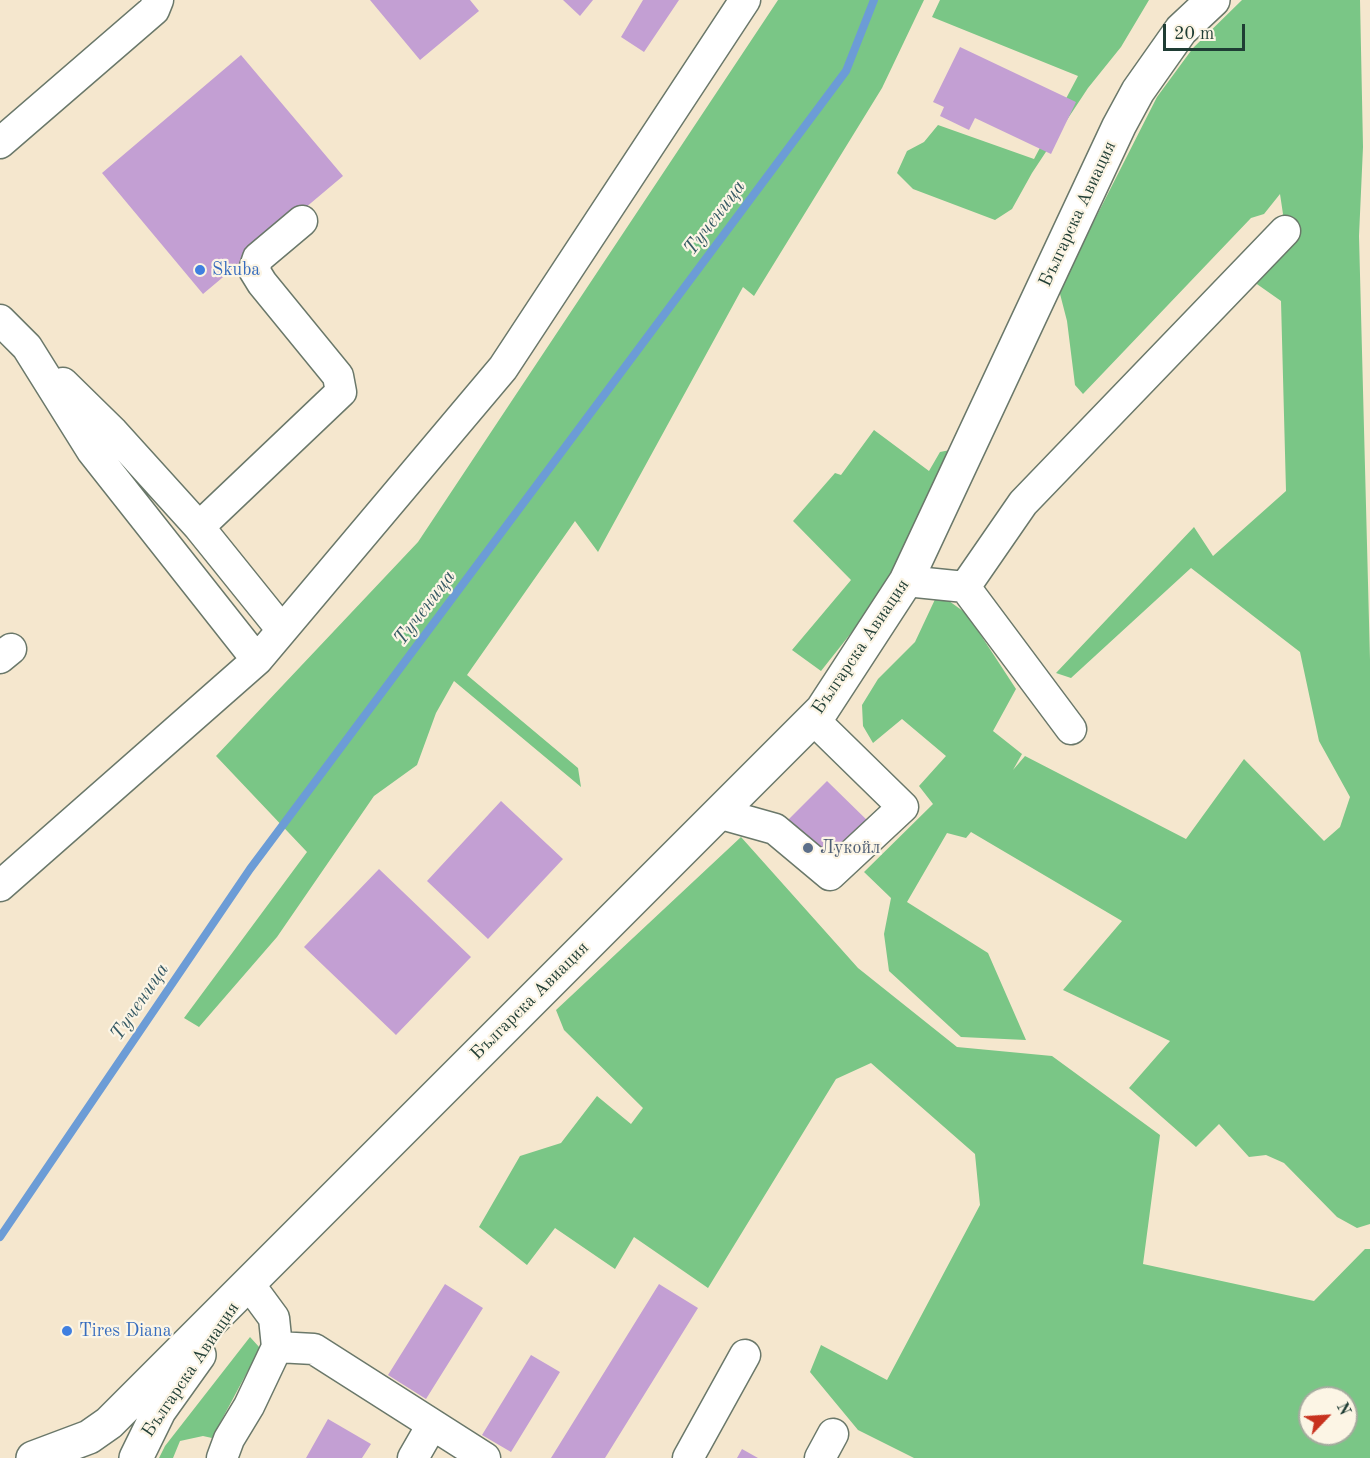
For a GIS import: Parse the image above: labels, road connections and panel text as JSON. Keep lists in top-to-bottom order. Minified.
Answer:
{"streets":{"main road":["Българска Авиация"]},"water":["Тученица"],"places":["Skuba","Лукойл","Tires Diana"],"scale_bar":"20 m","north":"top right"}
